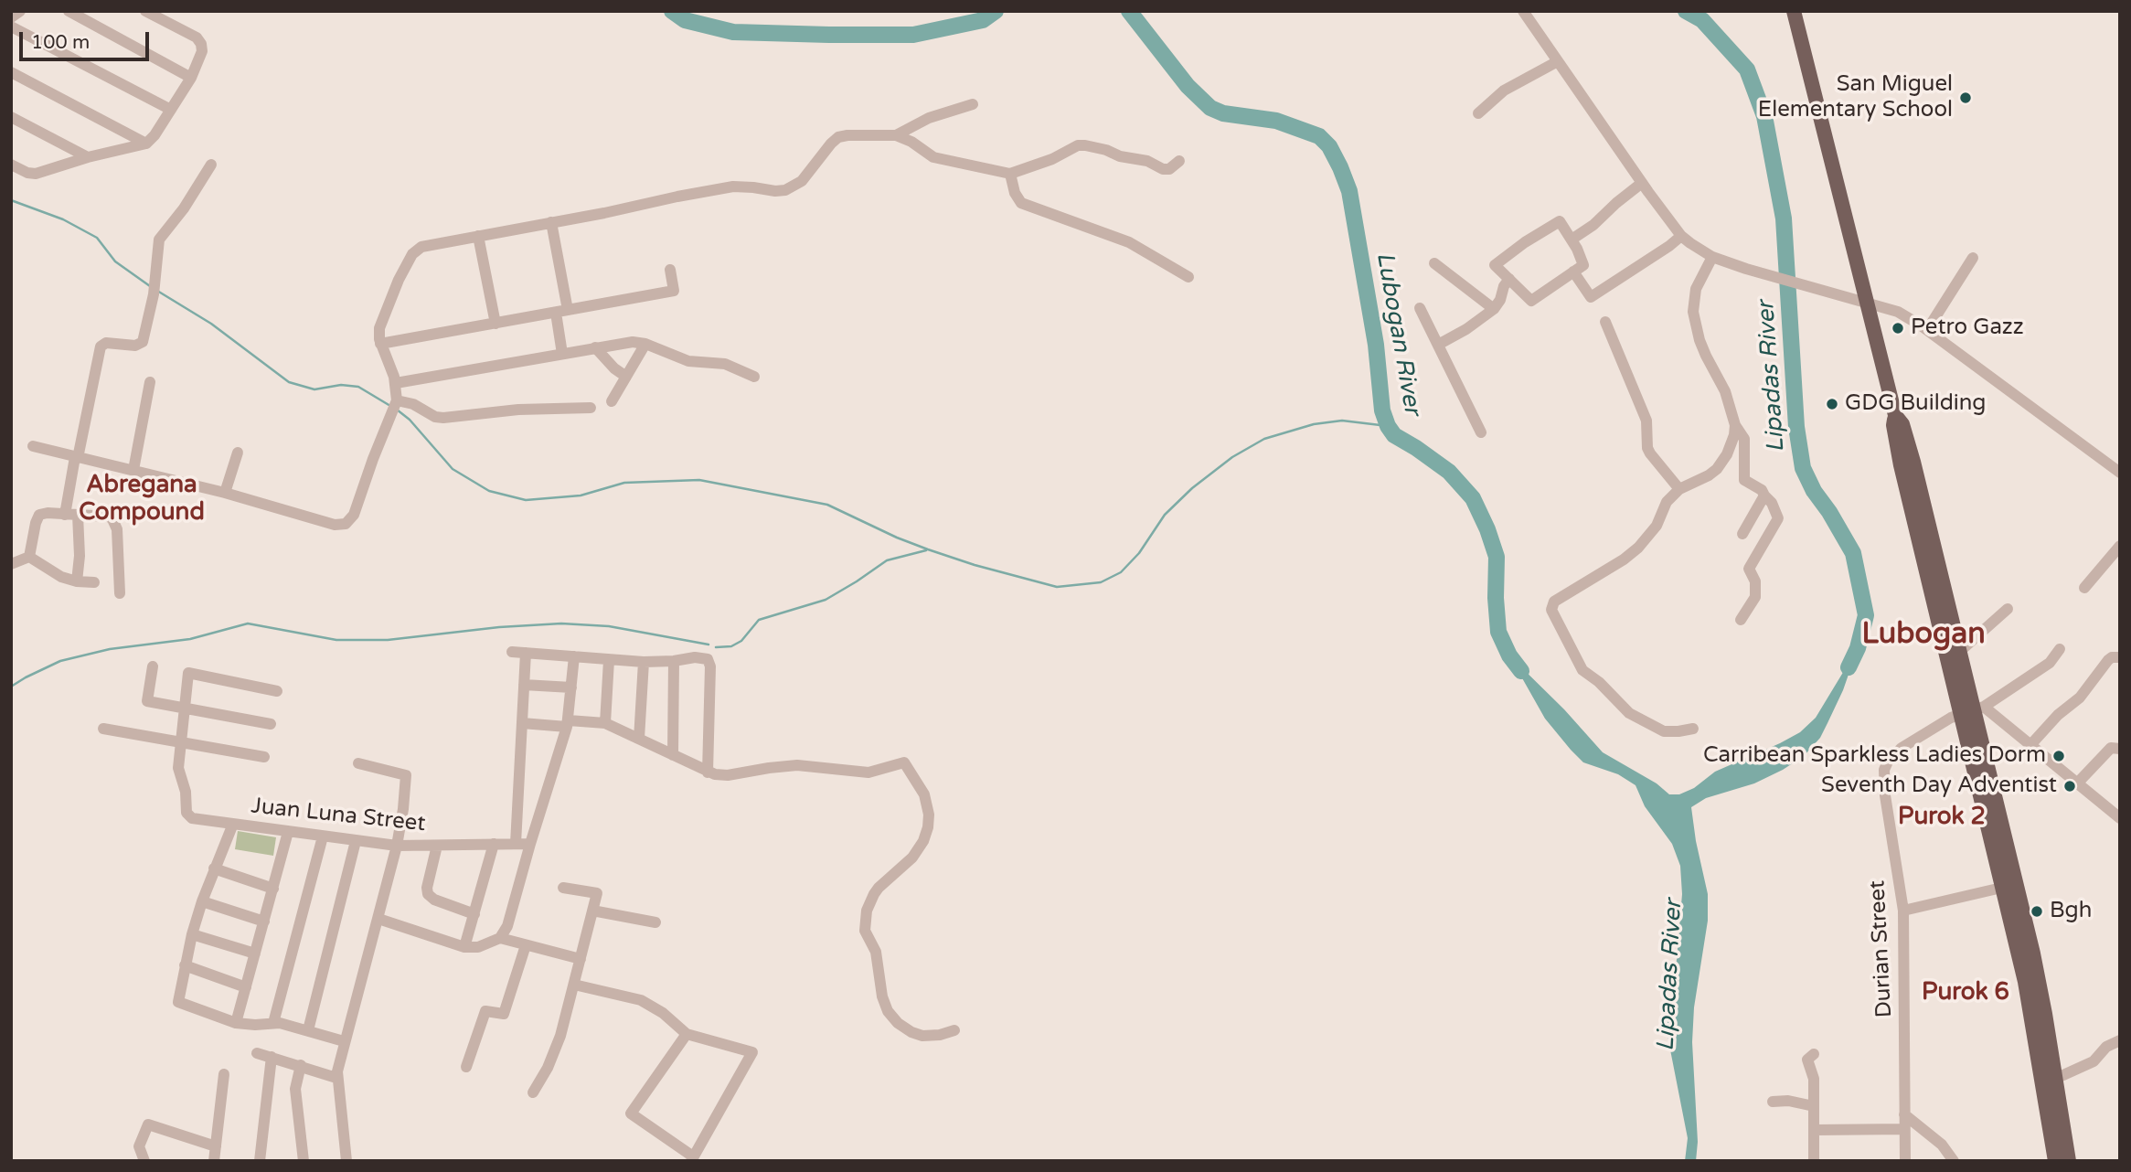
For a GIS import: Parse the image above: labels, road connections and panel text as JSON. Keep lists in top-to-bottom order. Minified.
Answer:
{"streets":{"street":["Juan Luna Street","Durian Street"]},"districts":["Abregana Compound","Lubogan","Purok 2","Purok 6"],"water":["Lubogan River","Lipadas River"],"places":["San Miguel Elementary School","Petro Gazz","GDG Building","Carribean Sparkless Ladies Dorm","Seventh Day Adventist","Bgh"],"scale_bar":"100 m"}
